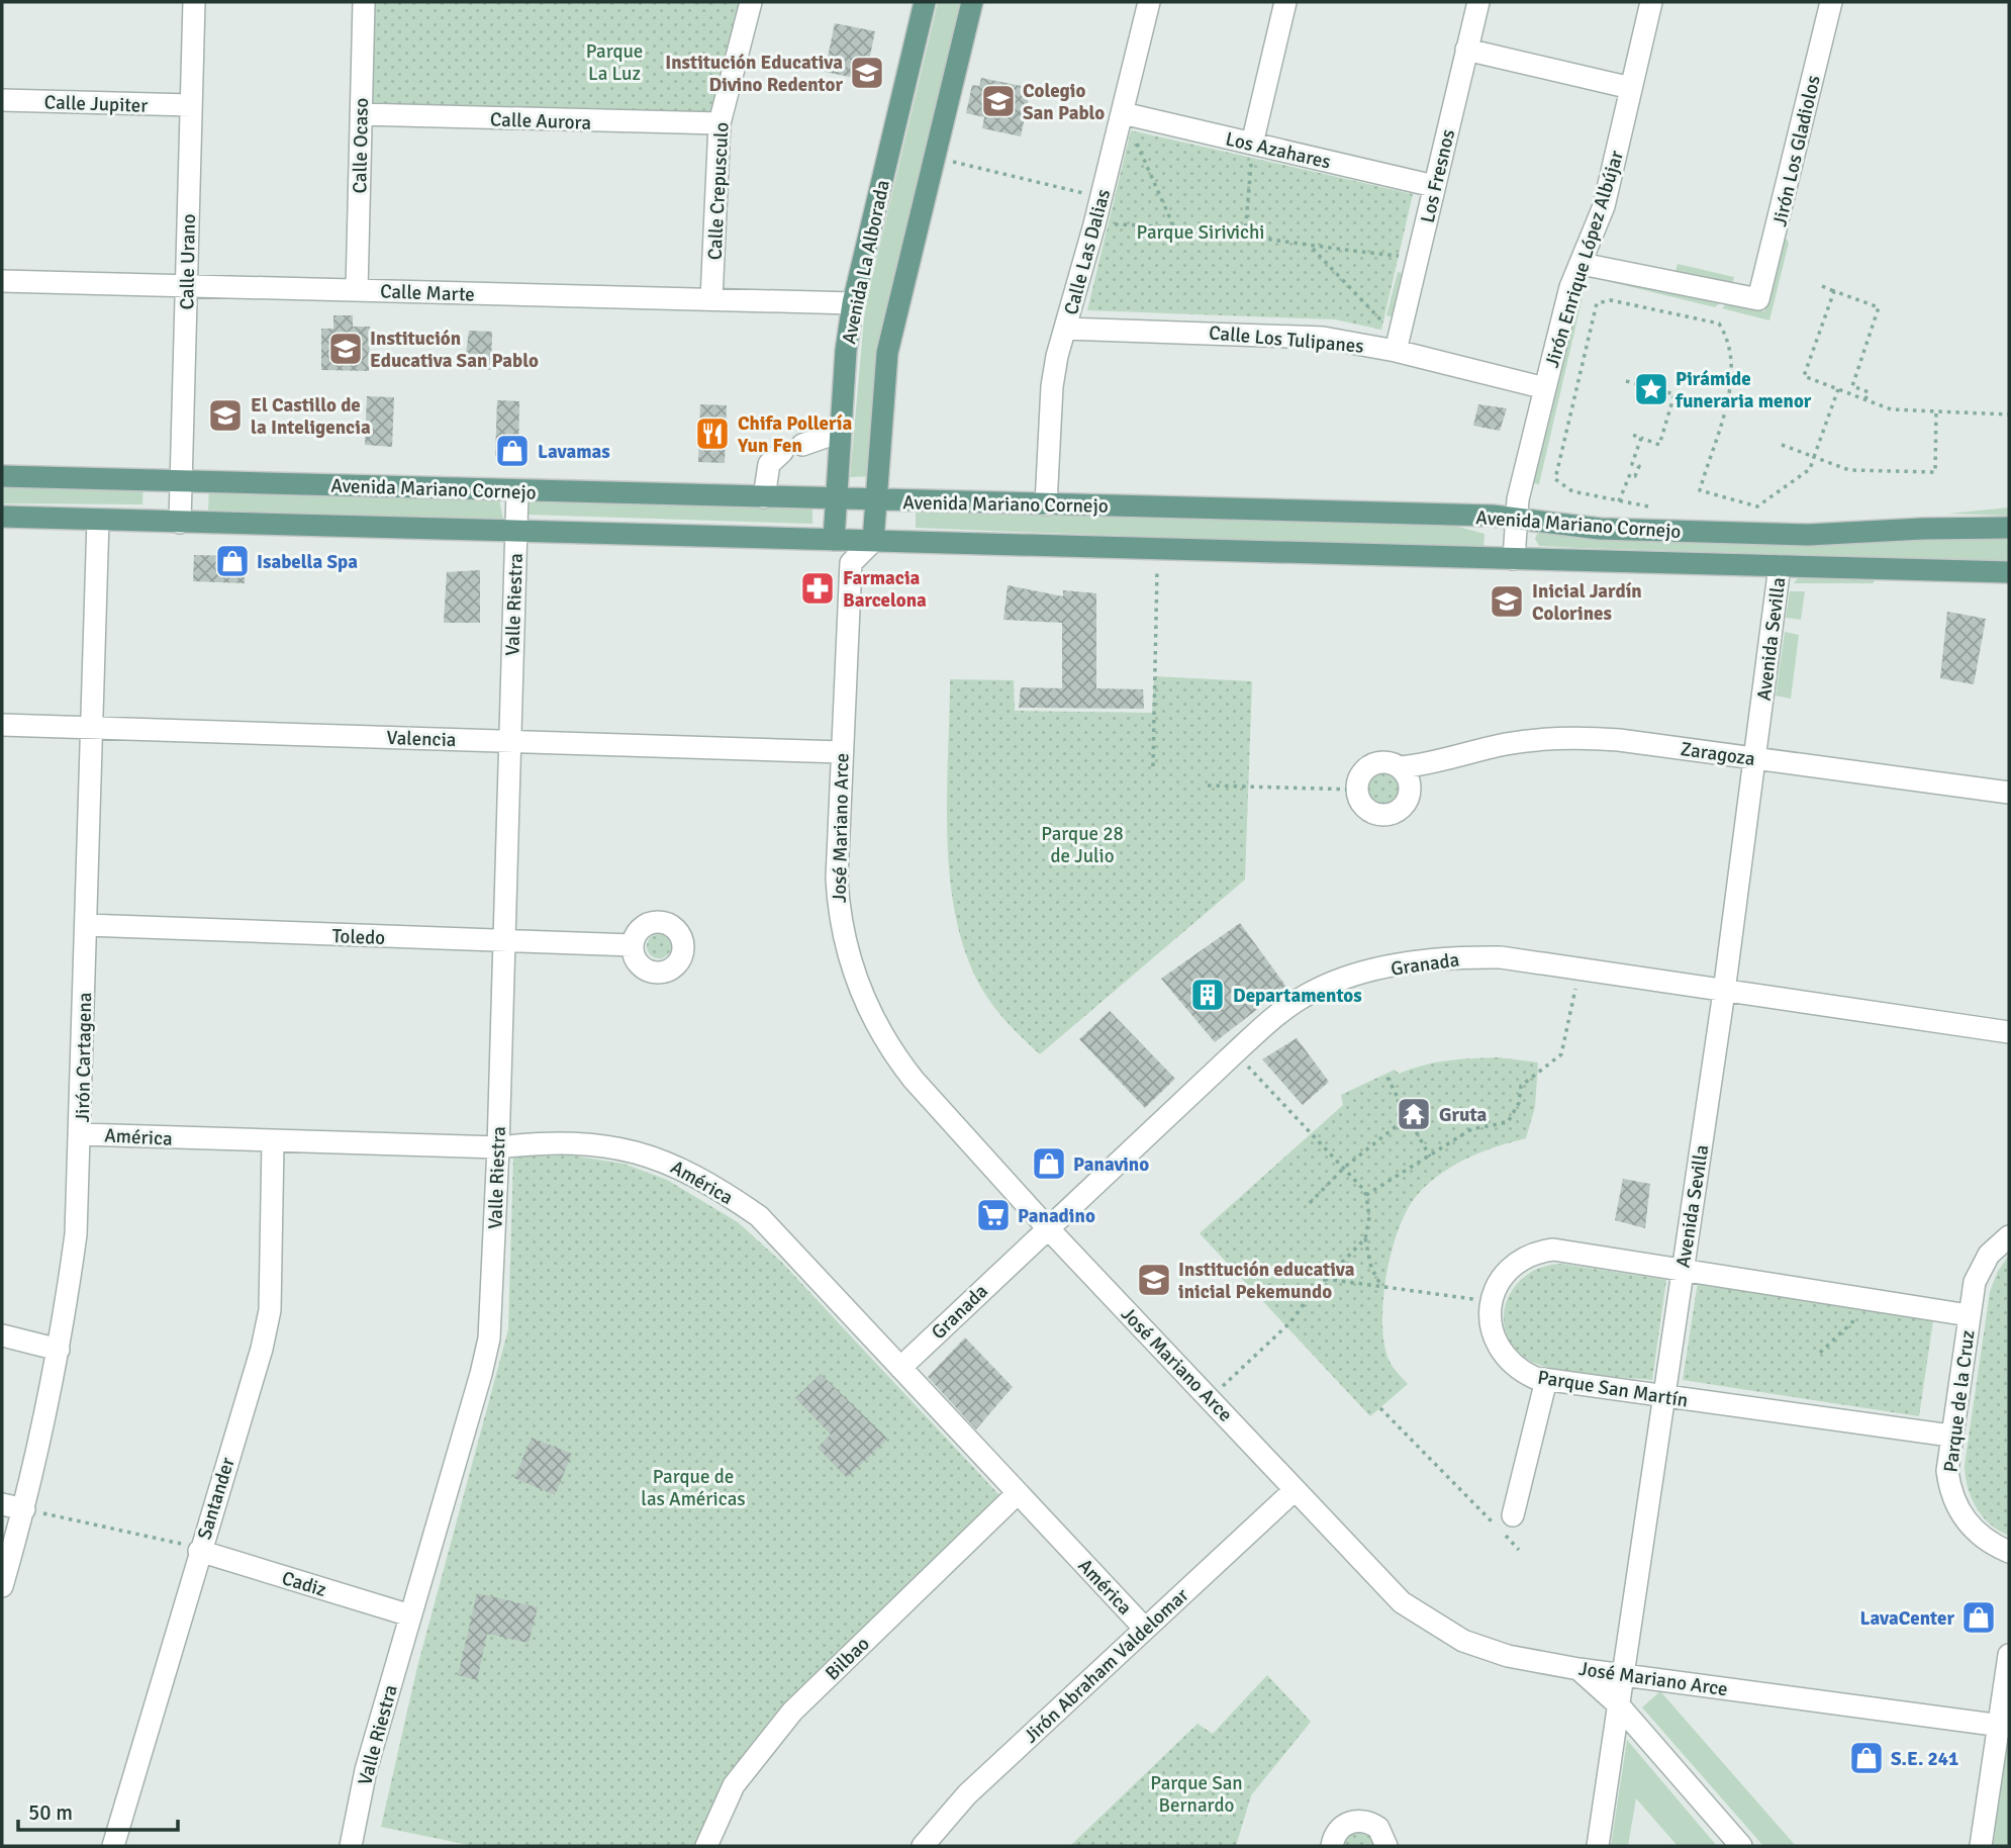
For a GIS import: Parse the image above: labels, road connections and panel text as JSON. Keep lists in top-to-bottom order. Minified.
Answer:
{"streets":{"main road":["Avenida La Alborada","Avenida Mariano Cornejo"],"street":["Calle Jupiter","Calle Aurora","Calle Ocaso","Los Azahares","Jirón Los Gladiolos","Los Fresnos","Calle Crepusculo","Calle Las Dalias","Jirón Enrique López Albújar","Calle Urano","Calle Marte","Calle Los Tulipanes","Valle Riestra","Avenida Sevilla","Valencia","Zaragoza","José Mariano Arce","Toledo","Granada","Jirón Cartagena","América","Parque San Martín","Parque de la Cruz","Santander","Cadiz","Bilbao","Jirón Abraham Valdelomar"]},"crossings":[["Calle Jupiter","Calle Urano"],["Calle Aurora","Calle Ocaso"],["Calle Aurora","Calle Crepusculo"],["Calle Ocaso","Calle Marte"],["Los Azahares","Los Fresnos"],["Los Azahares","Calle Las Dalias"],["Jirón Los Gladiolos","Jirón Enrique López Albújar"],["Los Fresnos","Calle Los Tulipanes"],["Calle Crepusculo","Calle Marte"],["Calle Las Dalias","Calle Los Tulipanes"],["Calle Las Dalias","Avenida Mariano Cornejo"],["Jirón Enrique López Albújar","Calle Los Tulipanes"],["Jirón Enrique López Albújar","Avenida Mariano Cornejo"],["Calle Urano","Calle Marte"],["Calle Urano","Avenida Mariano Cornejo"],["Avenida La Alborada","Calle Marte"],["Avenida La Alborada","Avenida Mariano Cornejo"],["Avenida Mariano Cornejo","Valle Riestra"],["Avenida Mariano Cornejo","Avenida Sevilla"],["Avenida Mariano Cornejo","Jirón Cartagena"],["Valle Riestra","Valencia"],["Valle Riestra","Toledo"],["Valle Riestra","América"],["Valle Riestra","Cadiz"],["Avenida Sevilla","Zaragoza"],["Avenida Sevilla","José Mariano Arce"],["Avenida Sevilla","Granada"],["Avenida Sevilla","Parque San Martín"],["Valencia","José Mariano Arce"],["Valencia","Jirón Cartagena"],["José Mariano Arce","Granada"],["José Mariano Arce","Jirón Abraham Valdelomar"],["Toledo","Jirón Cartagena"],["Granada","América"],["Jirón Cartagena","América"],["América","Santander"],["América","Bilbao"],["América","Jirón Abraham Valdelomar"],["Parque San Martín","Parque de la Cruz"],["Santander","Cadiz"]],"parks":["Parque La Luz","Parque Sirivichi","Parque 28 de Julio","Parque de las Américas","Parque San Bernardo"],"places":{"school or university":["Institución Educativa Divino Redentor","Colegio San Pablo","Institución Educativa San Pablo","El Castillo de la Inteligencia","Inicial Jardín Colorines","Institución educativa inicial Pekemundo"],"place":["Pirámide funeraria menor"],"restaurant":["Chifa Pollería Yun Fen"],"shop":["Lavamas","Isabella Spa","Panavino","LavaCenter","S.E. 241"],"pharmacy":["Farmacia Barcelona"],"building":["Departamentos"],"temple":["Gruta"],"supermarket":["Panadino"]},"scale_bar":"50 m"}
